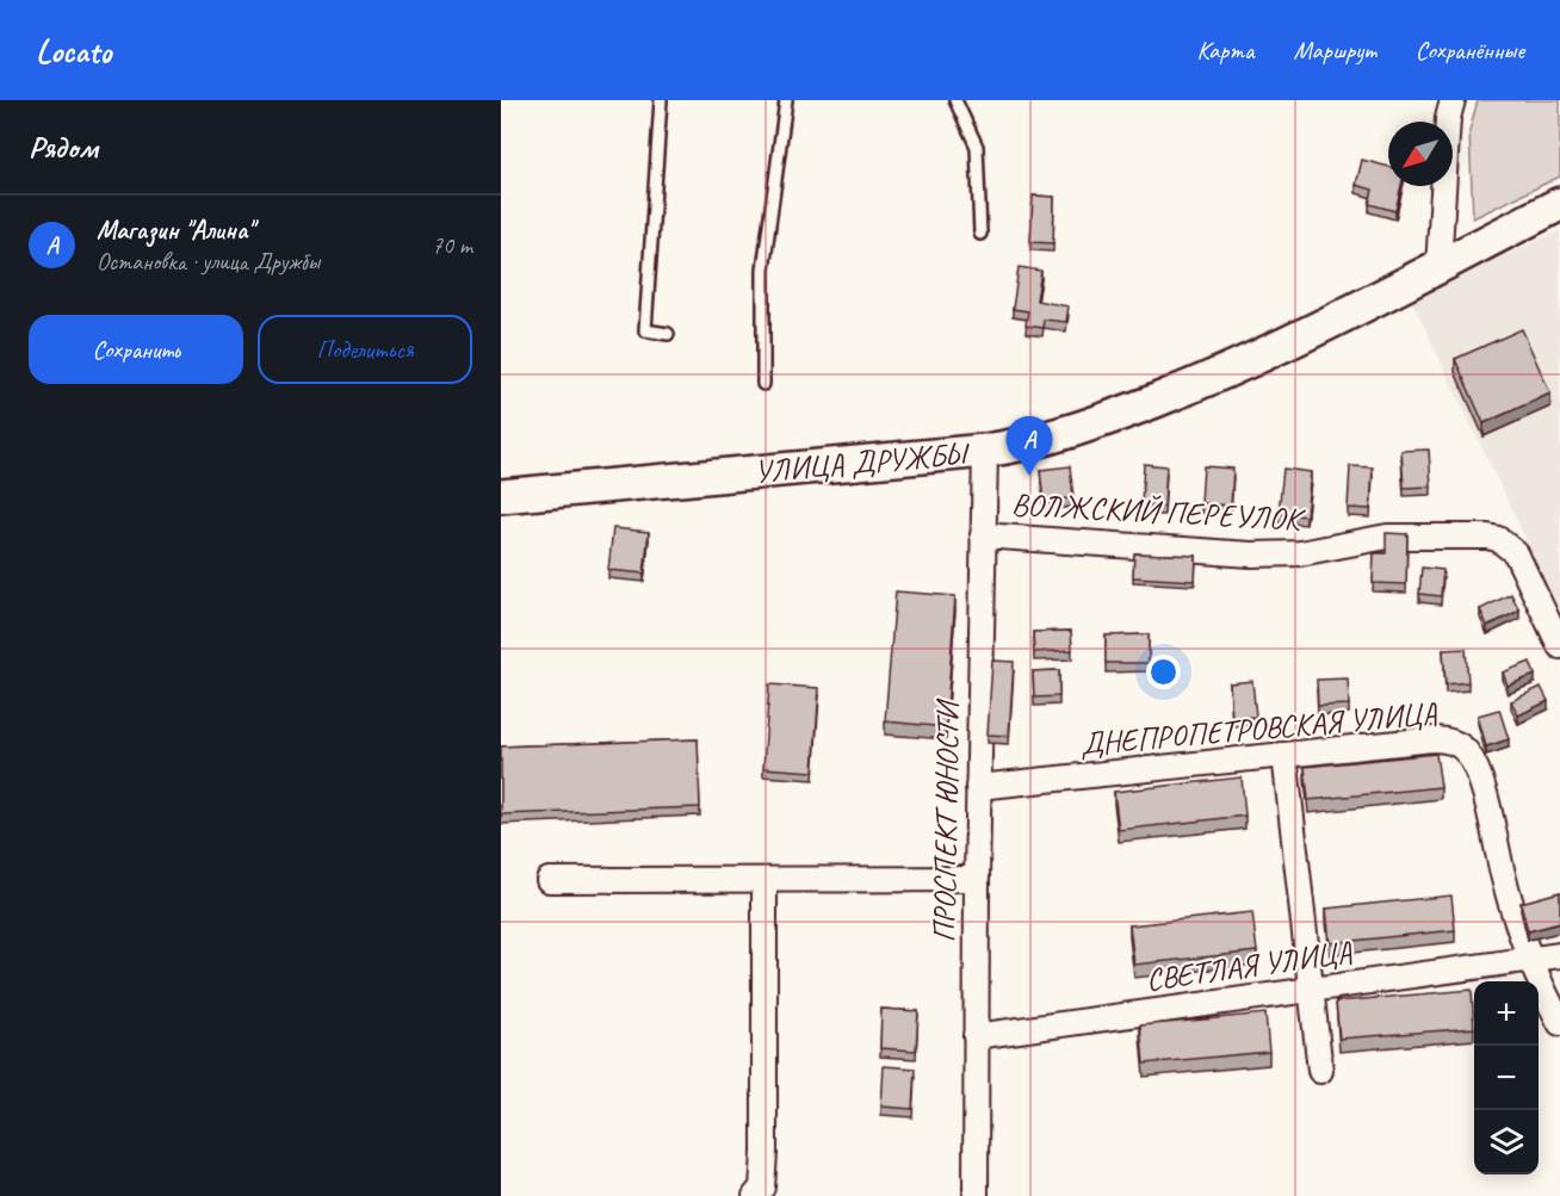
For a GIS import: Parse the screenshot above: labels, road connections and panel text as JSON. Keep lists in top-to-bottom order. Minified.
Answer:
{"streets":{"street":["УЛИЦА ДРУЖБЫ","ВОЛЖСКИЙ ПЕРЕУЛОК","ДНЕПРОПЕТРОВСКАЯ УЛИЦА","ПРОСПЕКТ ЮНОСТИ","СВЕТЛАЯ УЛИЦА"]},"crossings":[["УЛИЦА ДРУЖБЫ","ПРОСПЕКТ ЮНОСТИ"],["ВОЛЖСКИЙ ПЕРЕУЛОК","ПРОСПЕКТ ЮНОСТИ"],["ДНЕПРОПЕТРОВСКАЯ УЛИЦА","ПРОСПЕКТ ЮНОСТИ"],["ДНЕПРОПЕТРОВСКАЯ УЛИЦА","СВЕТЛАЯ УЛИЦА"],["ПРОСПЕКТ ЮНОСТИ","СВЕТЛАЯ УЛИЦА"]],"north":"bottom left","page":{"header":"Locato","nav":["Карта","Маршрут","Сохранённые"],"heading":"Рядом","list":[{"mark":"A","name":"Магазин \"Алина\"","note":"Остановка · улица Дружбы","value":"70 m"}],"buttons":["Сохранить","Поделиться"],"pins":"A","map_buttons":["+","−"]}}
